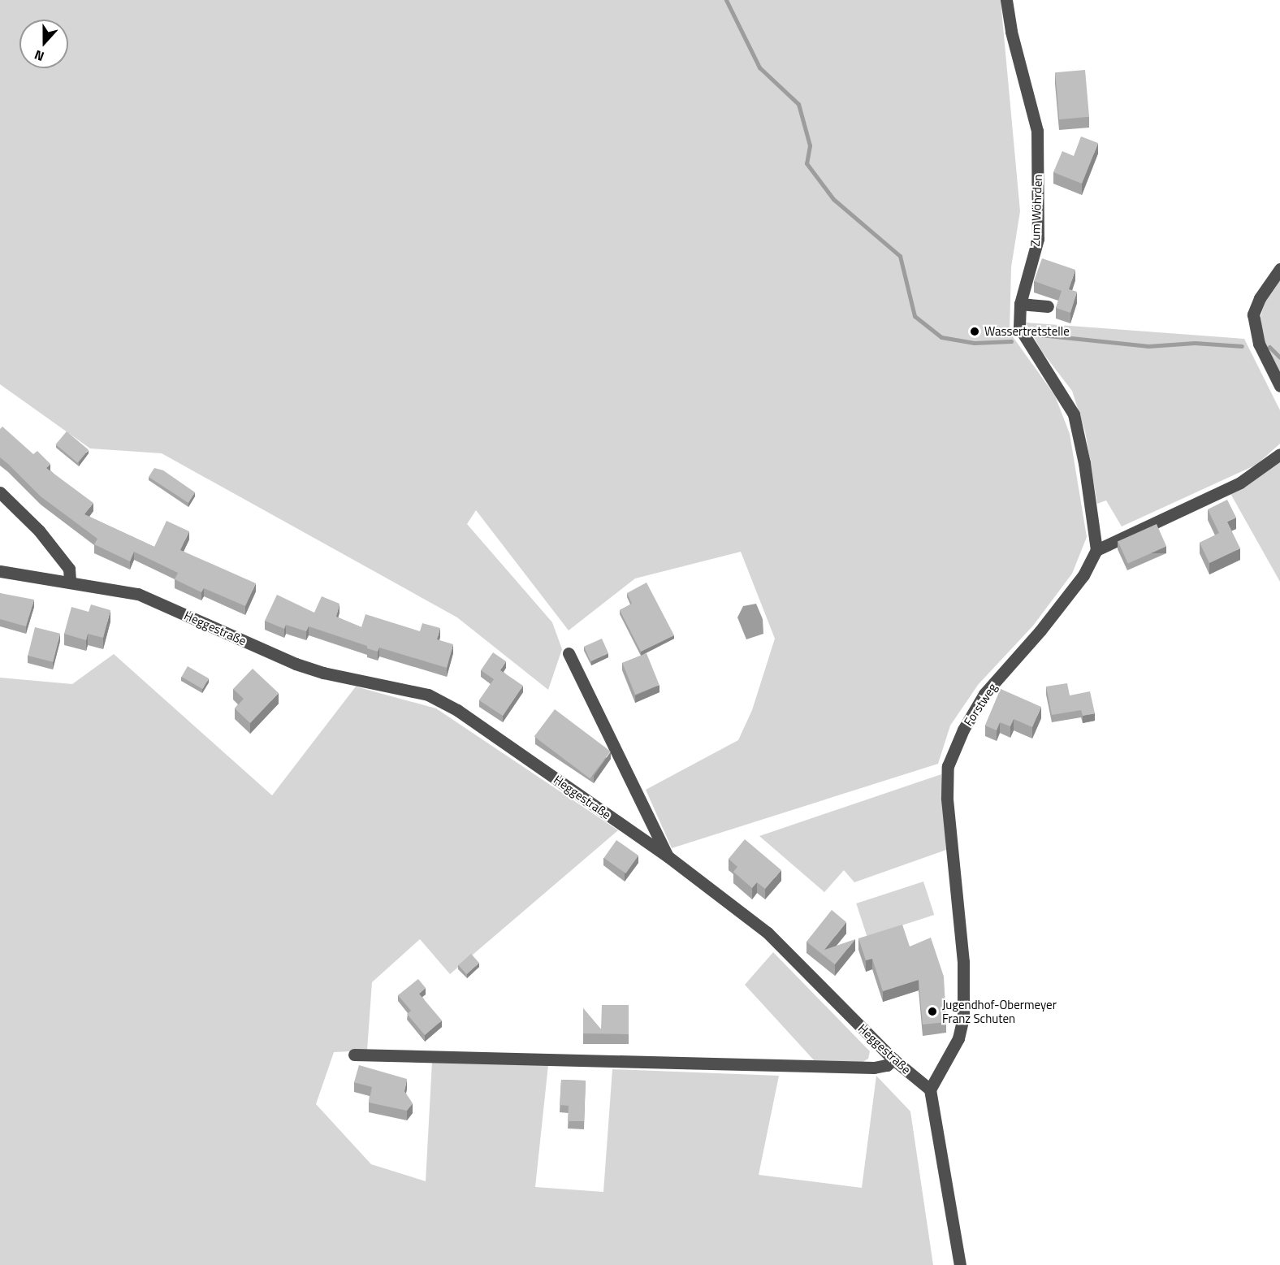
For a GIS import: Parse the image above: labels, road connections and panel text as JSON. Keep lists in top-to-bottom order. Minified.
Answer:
{"streets":{"street":["Zum Wöhrden","Heggestraße","Forstweg"]},"crossings":[["Zum Wöhrden","Forstweg"],["Heggestraße","Forstweg"]],"places":["Wassertretstelle","Jugendhof-Obermeyer Franz Schuten"],"north":"bottom"}
